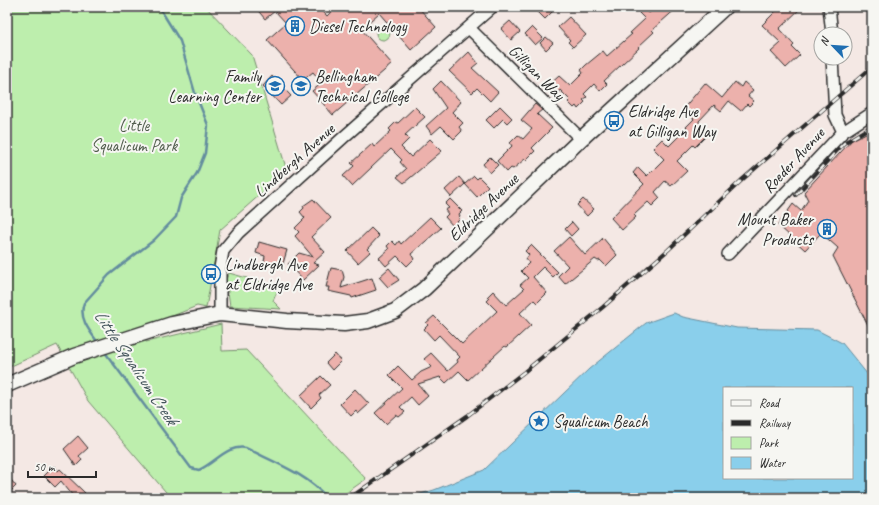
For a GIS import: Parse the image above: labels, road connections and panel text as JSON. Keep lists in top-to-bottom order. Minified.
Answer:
{"streets":{"main road":["Eldridge Avenue"],"street":["Gilligan Way","Lindbergh Avenue","Roeder Avenue"]},"crossings":[["Gilligan Way","Lindbergh Avenue"],["Gilligan Way","Eldridge Avenue"],["Lindbergh Avenue","Eldridge Avenue"]],"water":["Little Squalicum Creek"],"parks":["Little Squalicum Park"],"places":{"building":["Diesel Technology","Mount Baker Products"],"school or university":["Family Learning Center","Bellingham Technical College"],"bus stop":["Eldridge Ave at Gilligan Way","Lindbergh Ave at Eldridge Ave"],"place":["Squalicum Beach"]},"legend":["Road","Railway","Park","Water"],"scale_bar":"50 m","north":"top left"}
